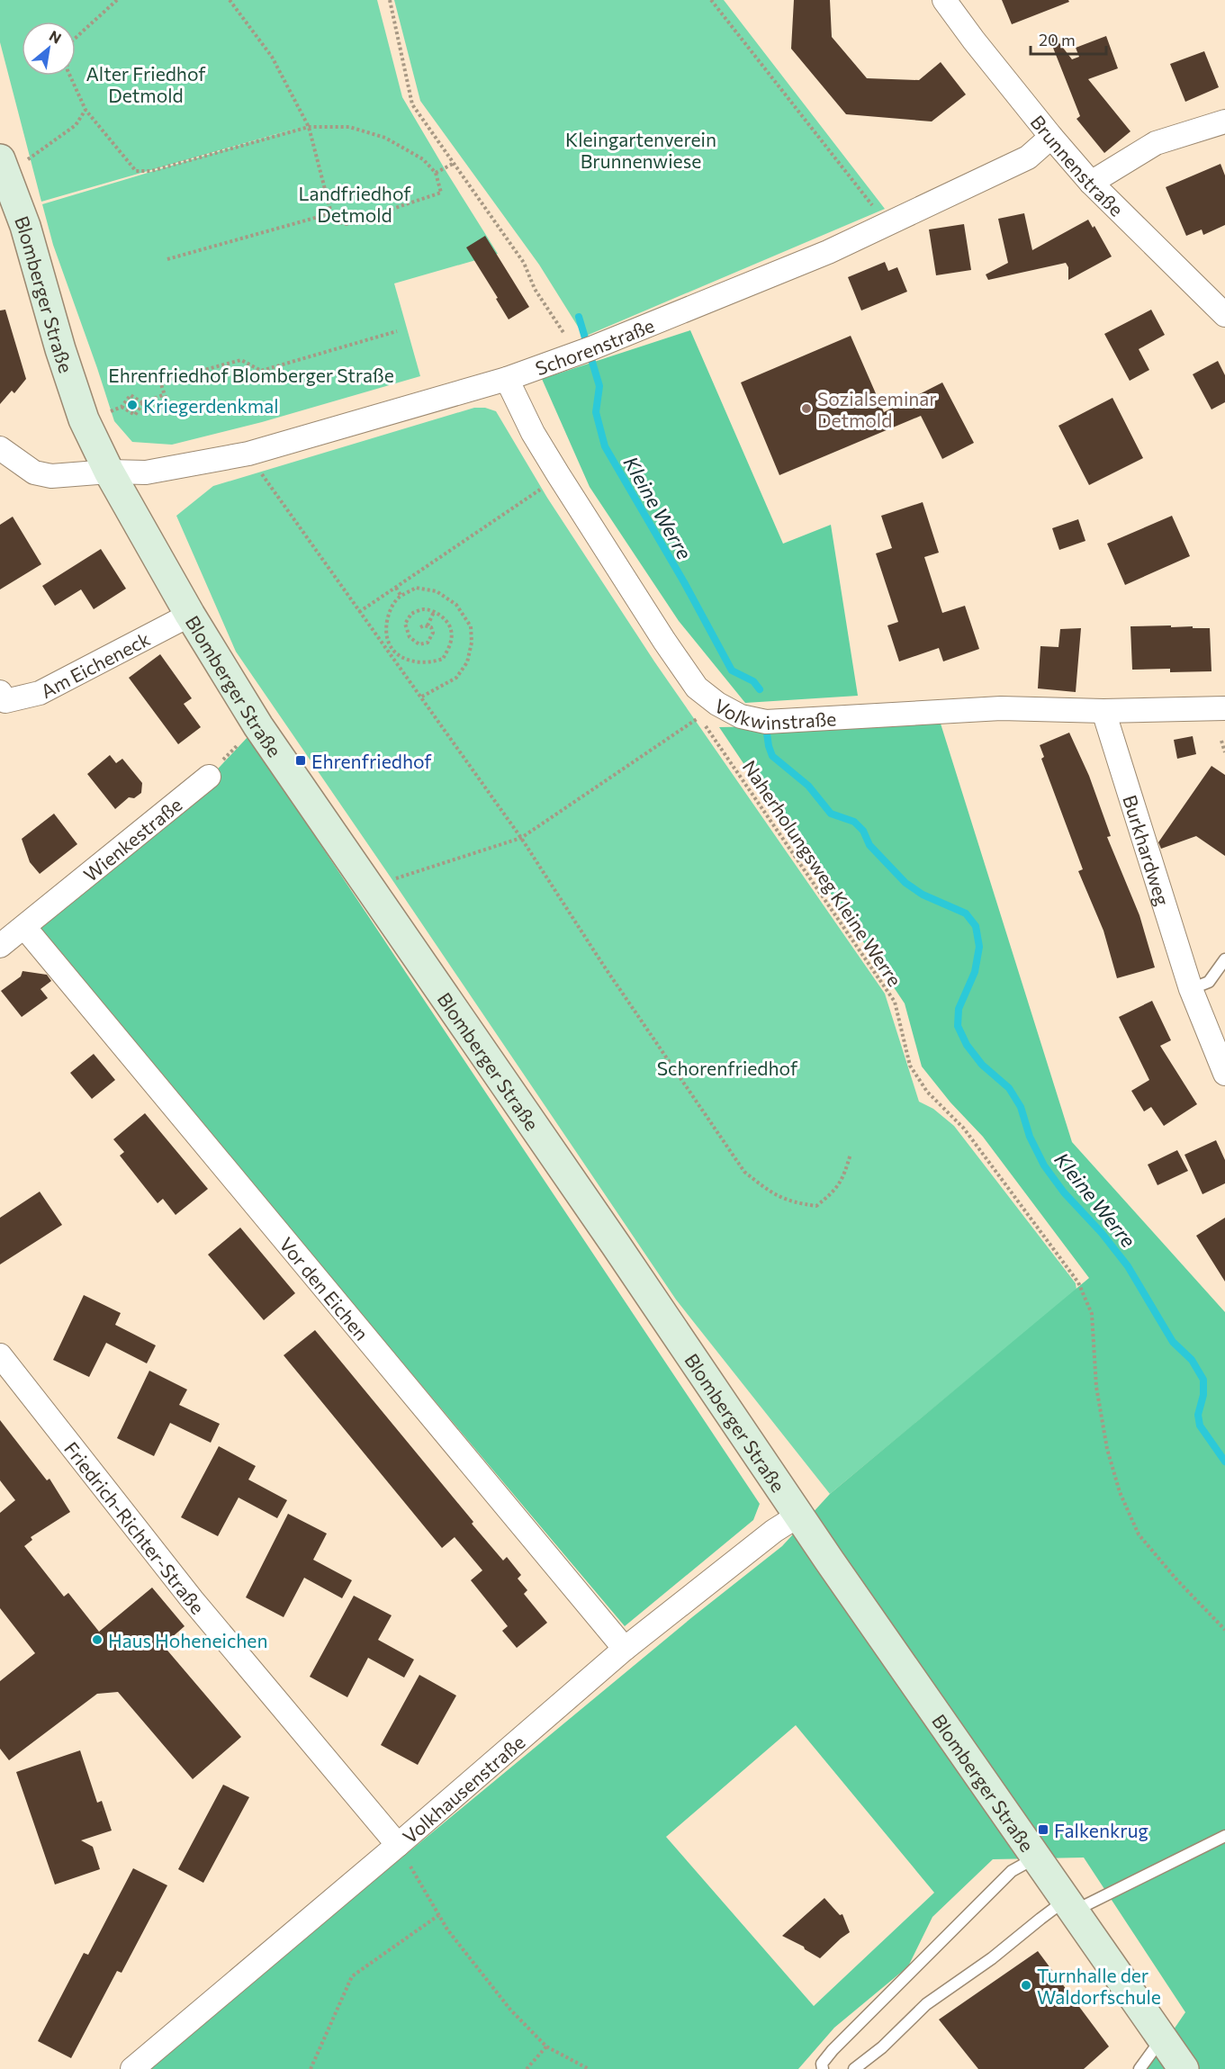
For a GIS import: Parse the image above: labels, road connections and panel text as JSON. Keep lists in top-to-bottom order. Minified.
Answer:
{"streets":{"street":["Brunnenstraße","Blomberger Straße","Schorenstraße","Am Eicheneck","Volkwinstraße","Wienkestraße","Burkhardweg","Vor den Eichen","Friedrich-Richter-Straße","Volkhausenstraße"],"path":["Naherholungsweg Kleine Werre"]},"crossings":[["Brunnenstraße","Schorenstraße"],["Blomberger Straße","Schorenstraße"],["Blomberger Straße","Am Eicheneck"],["Blomberger Straße","Volkhausenstraße"],["Schorenstraße","Volkwinstraße"],["Volkwinstraße","Burkhardweg"],["Wienkestraße","Vor den Eichen"],["Vor den Eichen","Volkhausenstraße"],["Friedrich-Richter-Straße","Volkhausenstraße"]],"water":["Kleine Werre"],"parks":["Alter Friedhof Detmold","Kleingartenverein Brunnenwiese","Landfriedhof Detmold","Ehrenfriedhof Blomberger Straße","Schorenfriedhof"],"places":{"other":["Kriegerdenkmal","Sozialseminar Detmold","Haus Hoheneichen","Turnhalle der Waldorfschule"],"transit":["Ehrenfriedhof","Falkenkrug"]},"scale_bar":"20 m","north":"top right"}
